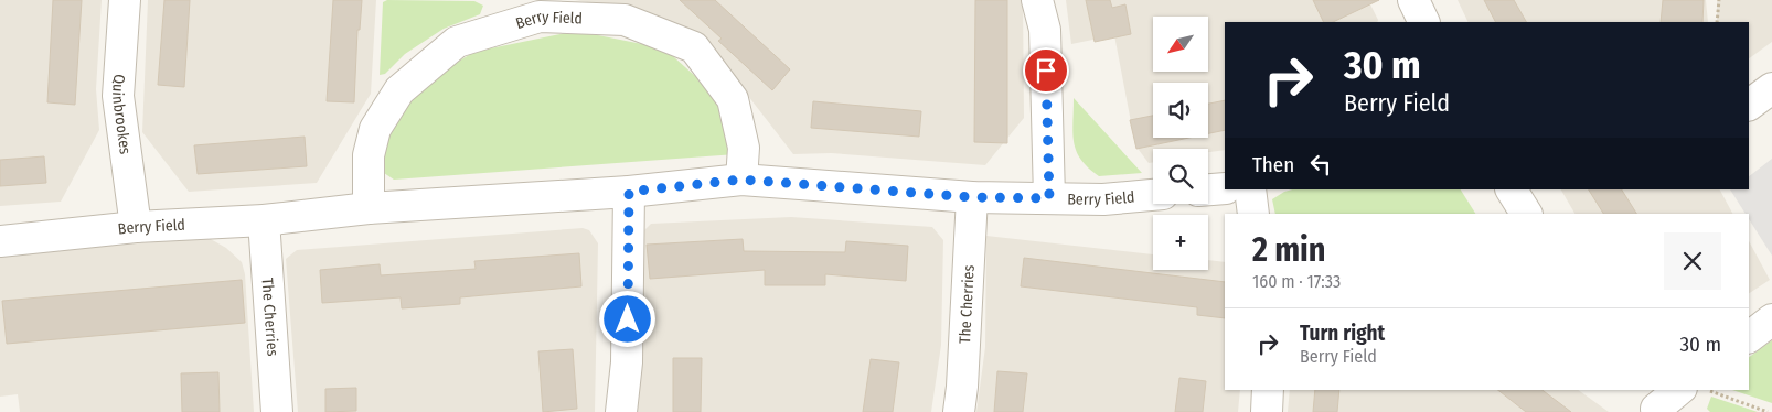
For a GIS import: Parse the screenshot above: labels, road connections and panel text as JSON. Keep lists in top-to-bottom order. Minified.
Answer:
{"streets":{"street":["Berry Field","Quinbrookes","The Cherries"]},"crossings":[["Berry Field","Quinbrookes"],["Berry Field","The Cherries"]],"north":"bottom left","page":{"map_buttons":"+","turn":["30 m","Berry Field"],"then":"Then","heading":["2 min","160 m · 17:33"],"list":[{"name":"Turn right","note":"Berry Field","value":"30 m"}]}}
